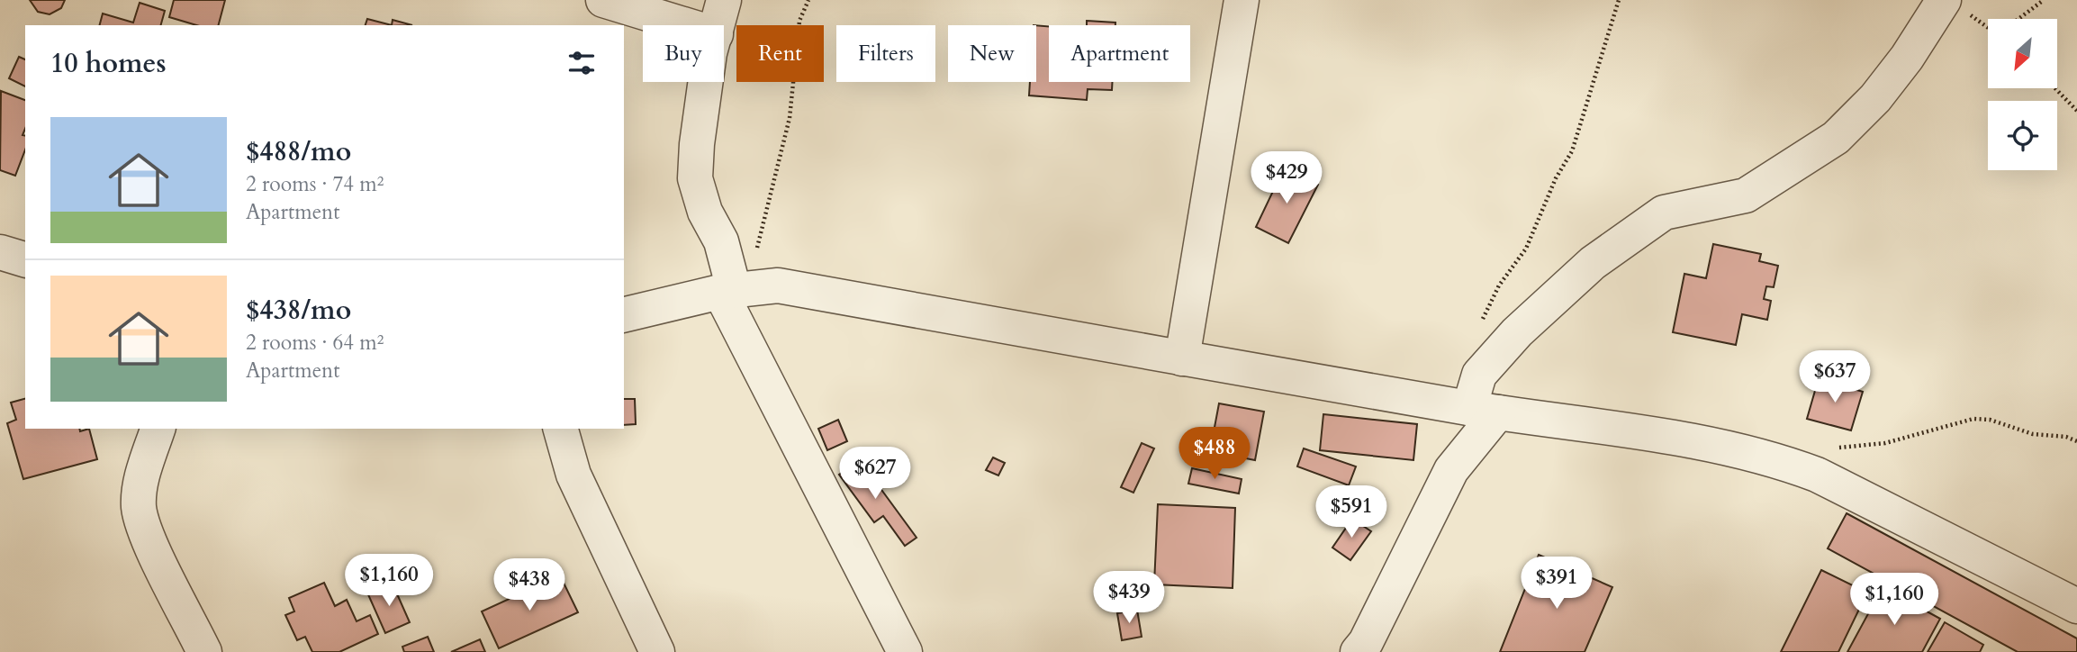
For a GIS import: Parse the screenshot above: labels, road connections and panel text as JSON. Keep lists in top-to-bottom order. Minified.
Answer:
{"north":"bottom left","page":{"chip":["Buy","Rent","Filters","New","Apartment"],"heading":"10 homes","list":[{"name":"$488/mo","note":"2 rooms · 74 m² · Apartment"},{"name":"$438/mo","note":"2 rooms · 64 m² · Apartment"}],"price":["$429","$637","$488","$627","$591","$1,160","$391","$438","$439","$1,160"]}}
